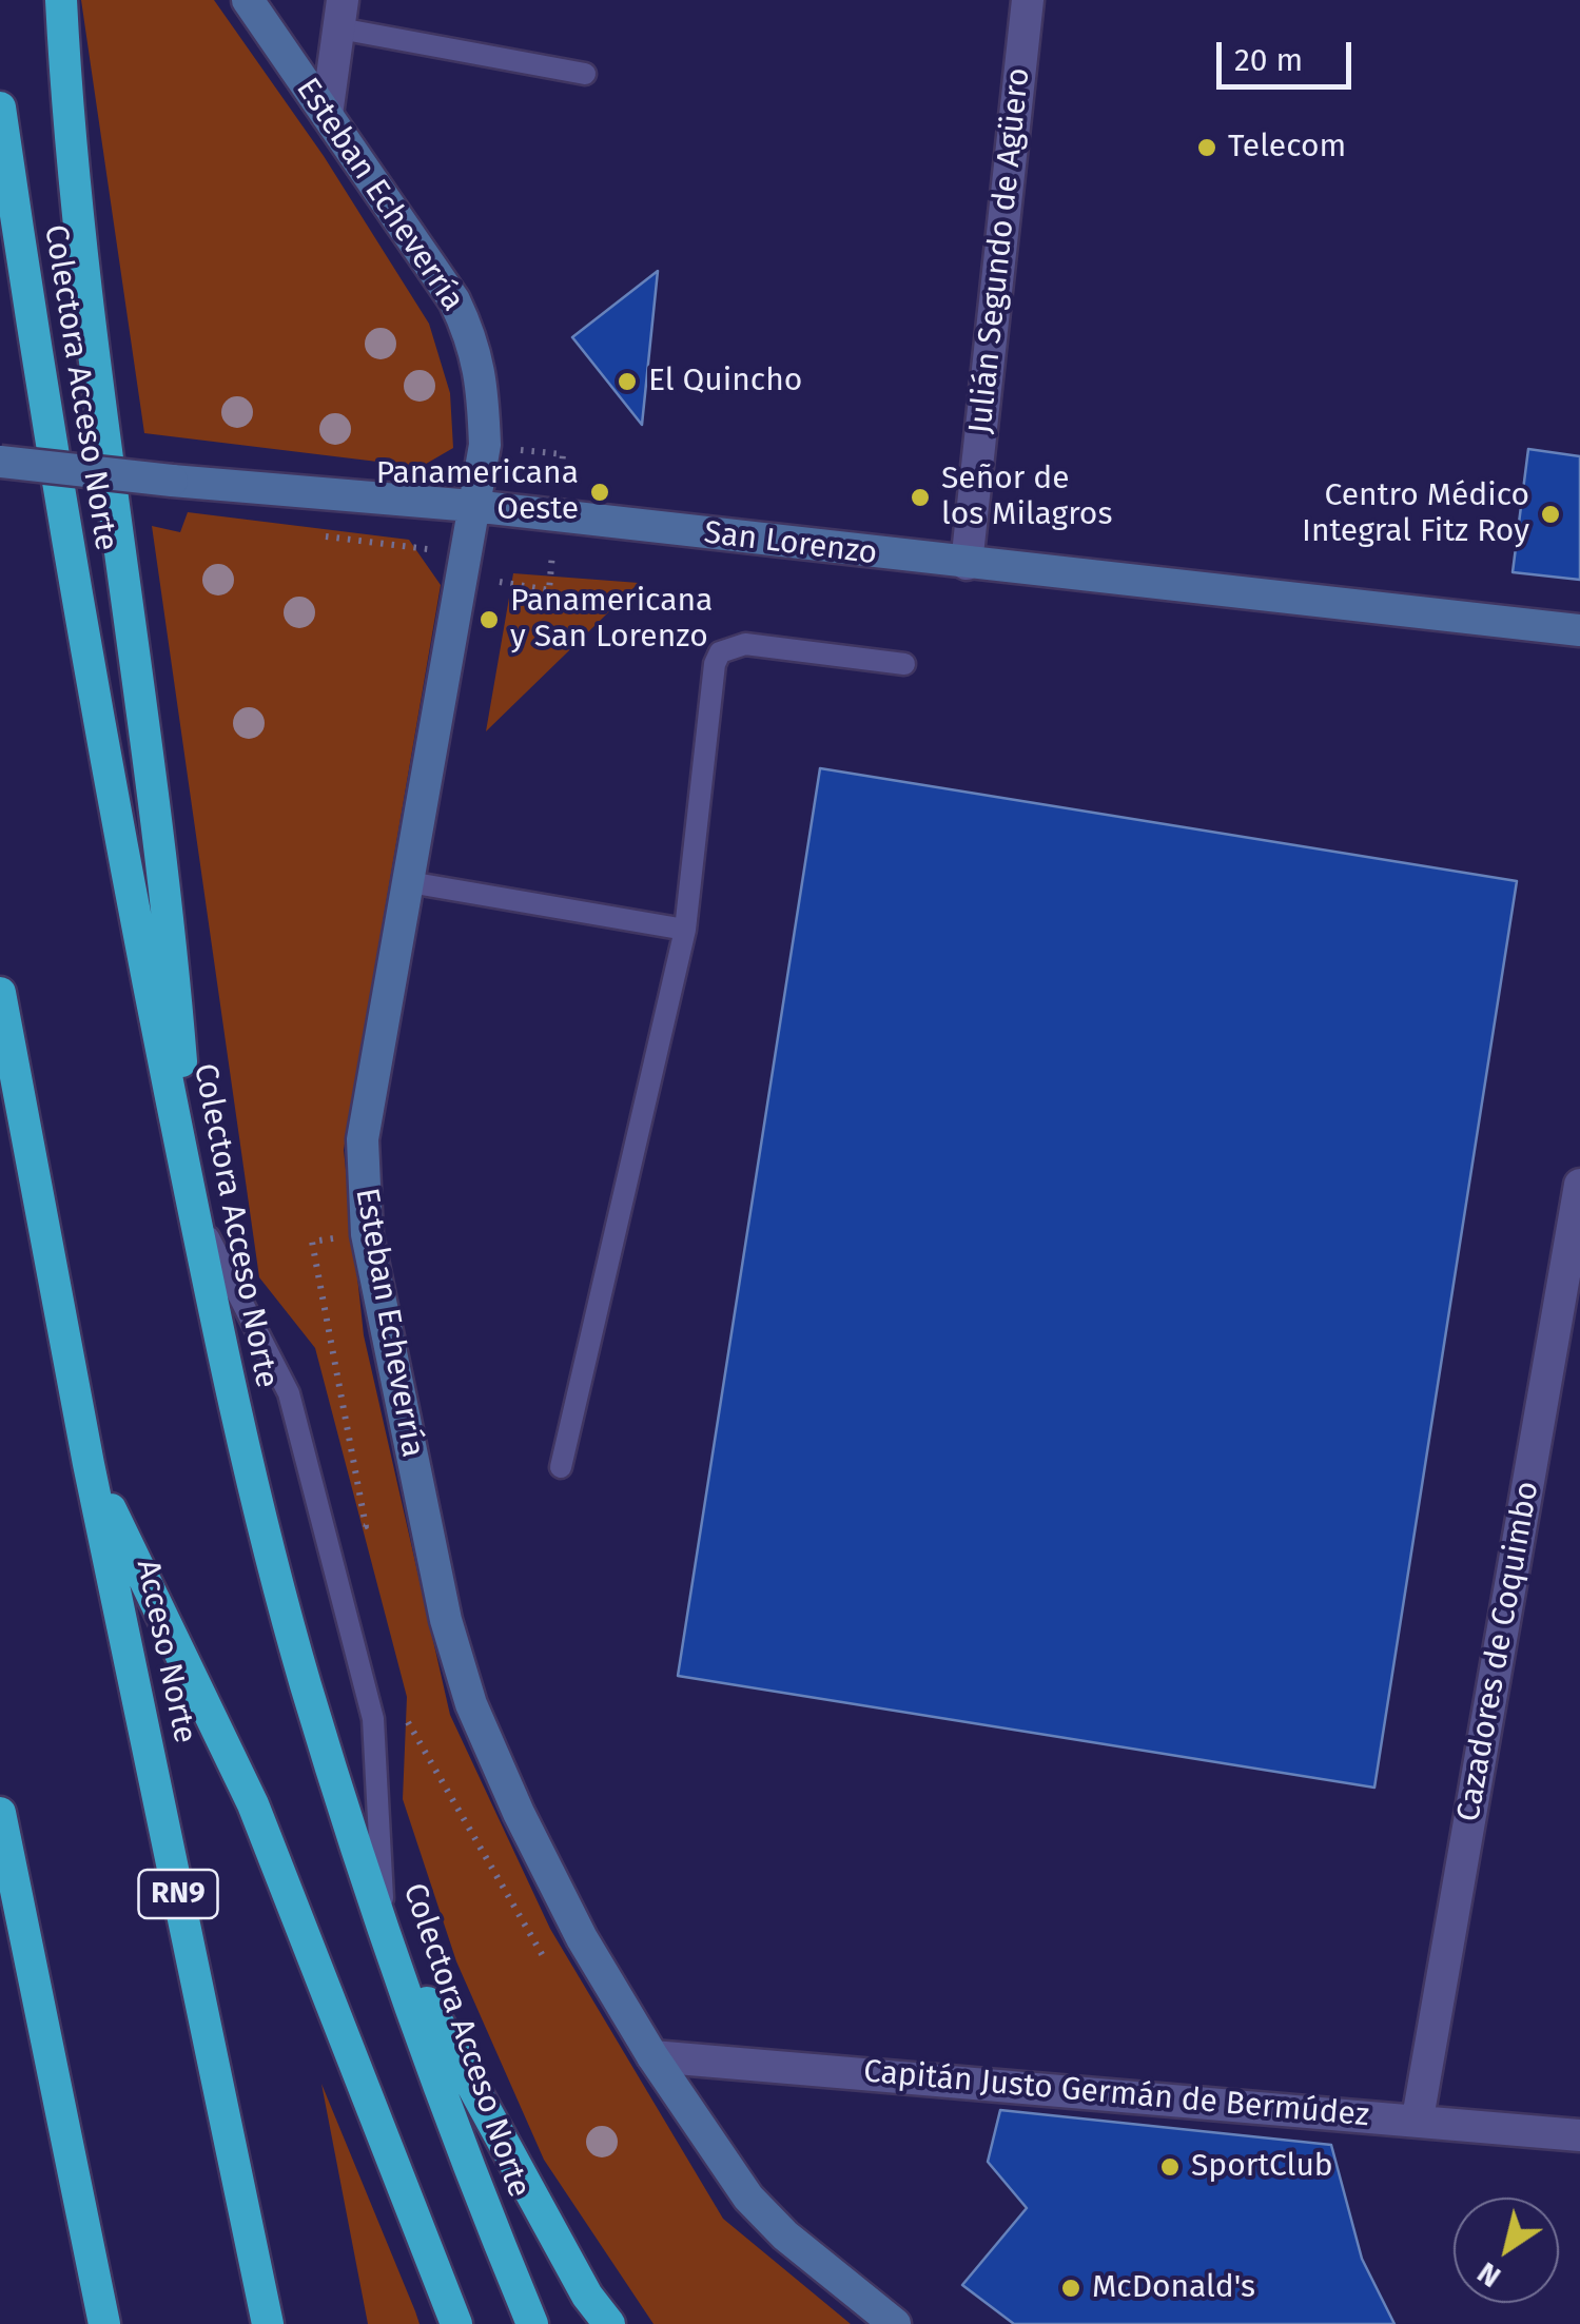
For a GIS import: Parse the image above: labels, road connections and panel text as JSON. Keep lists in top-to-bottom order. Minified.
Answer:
{"streets":{"highway":["Colectora Acceso Norte","Acceso Norte","RN9"],"street":["Esteban Echeverría","Julián Segundo de Agüero","San Lorenzo","Cazadores de Coquimbo","Capitán Justo Germán de Bermúdez"]},"crossings":[["Esteban Echeverría","San Lorenzo"],["Esteban Echeverría","Capitán Justo Germán de Bermúdez"],["Julián Segundo de Agüero","San Lorenzo"],["Cazadores de Coquimbo","Capitán Justo Germán de Bermúdez"]],"places":["Telecom","El Quincho","Panamericana Oeste","Señor de los Milagros","Centro Médico Integral Fitz Roy","Panamericana y San Lorenzo","SportClub","McDonald's"],"scale_bar":"20 m","north":"bottom left"}
